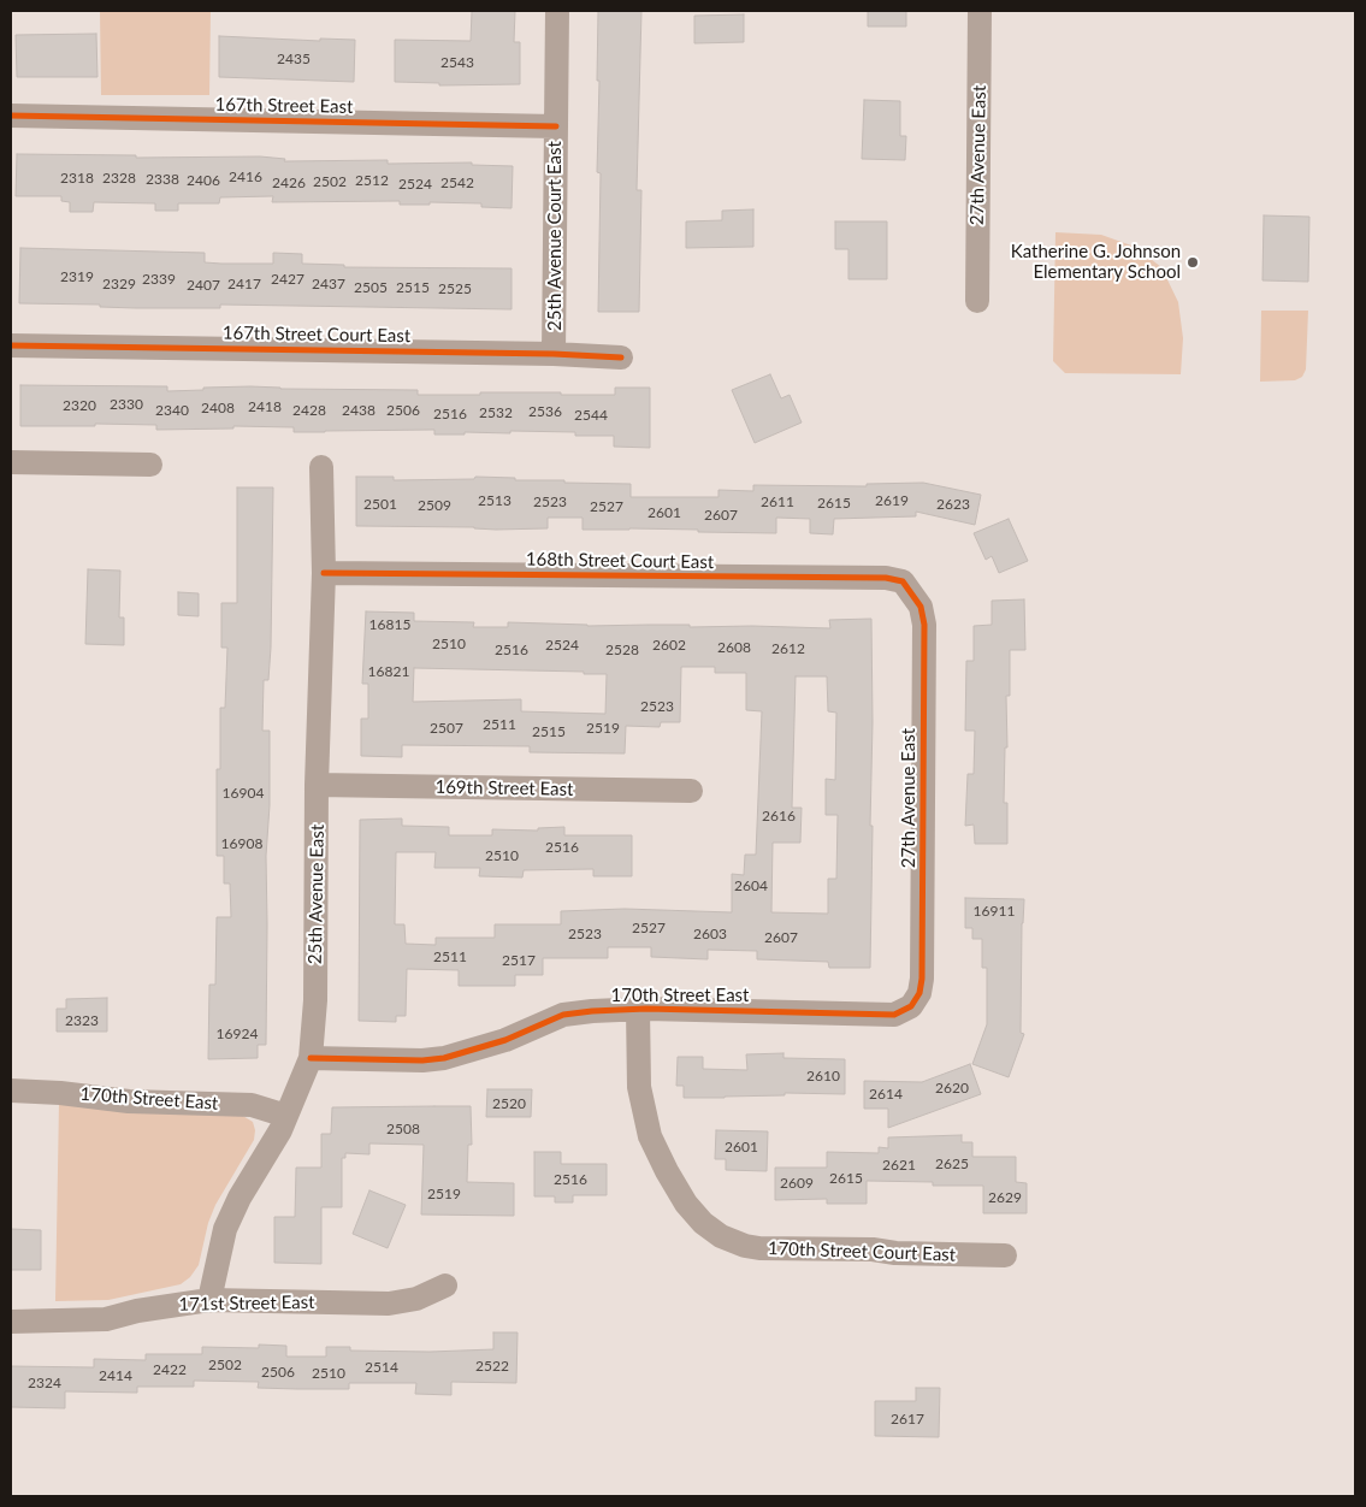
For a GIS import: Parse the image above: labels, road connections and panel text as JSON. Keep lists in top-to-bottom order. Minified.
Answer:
{"streets":{"street":["167th Street East","27th Avenue East","25th Avenue Court East","167th Street Court East","168th Street Court East","169th Street East","25th Avenue East","170th Street East","170th Street Court East","171st Street East"]},"crossings":[["167th Street East","25th Avenue Court East"],["27th Avenue East","168th Street Court East"],["27th Avenue East","170th Street East"],["25th Avenue Court East","167th Street Court East"],["168th Street Court East","25th Avenue East"],["169th Street East","25th Avenue East"],["25th Avenue East","170th Street East"],["25th Avenue East","171st Street East"],["170th Street East","170th Street Court East"]],"places":["Katherine G. Johnson Elementary School"],"house_numbers":["2435","2543","2416","2318","2328","2338","2406","2512","2502","2426","2542","2524","2319","2339","2427","2329","2417","2437","2407","2505","2515","2525","2330","2320","2418","2408","2340","2428","2438","2506","2536","2532","2516","2544","2513","2619","2523","2611","2615","2501","2623","2509","2527","2601","2607","16815","2510","2524","2602","2608","2612","2516","2528","16821","2523","2511","2507","2519","2515","16904","2616","16908","2516","2510","2604","16911","2527","2523","2603","2607","2511","2517","2323","16924","2610","2620","2614","2520","2508","2601","2625","2621","2615","2516","2609","2519","2629","2502","2522","2514","2422","2506","2510","2414","2324","2617"]}
